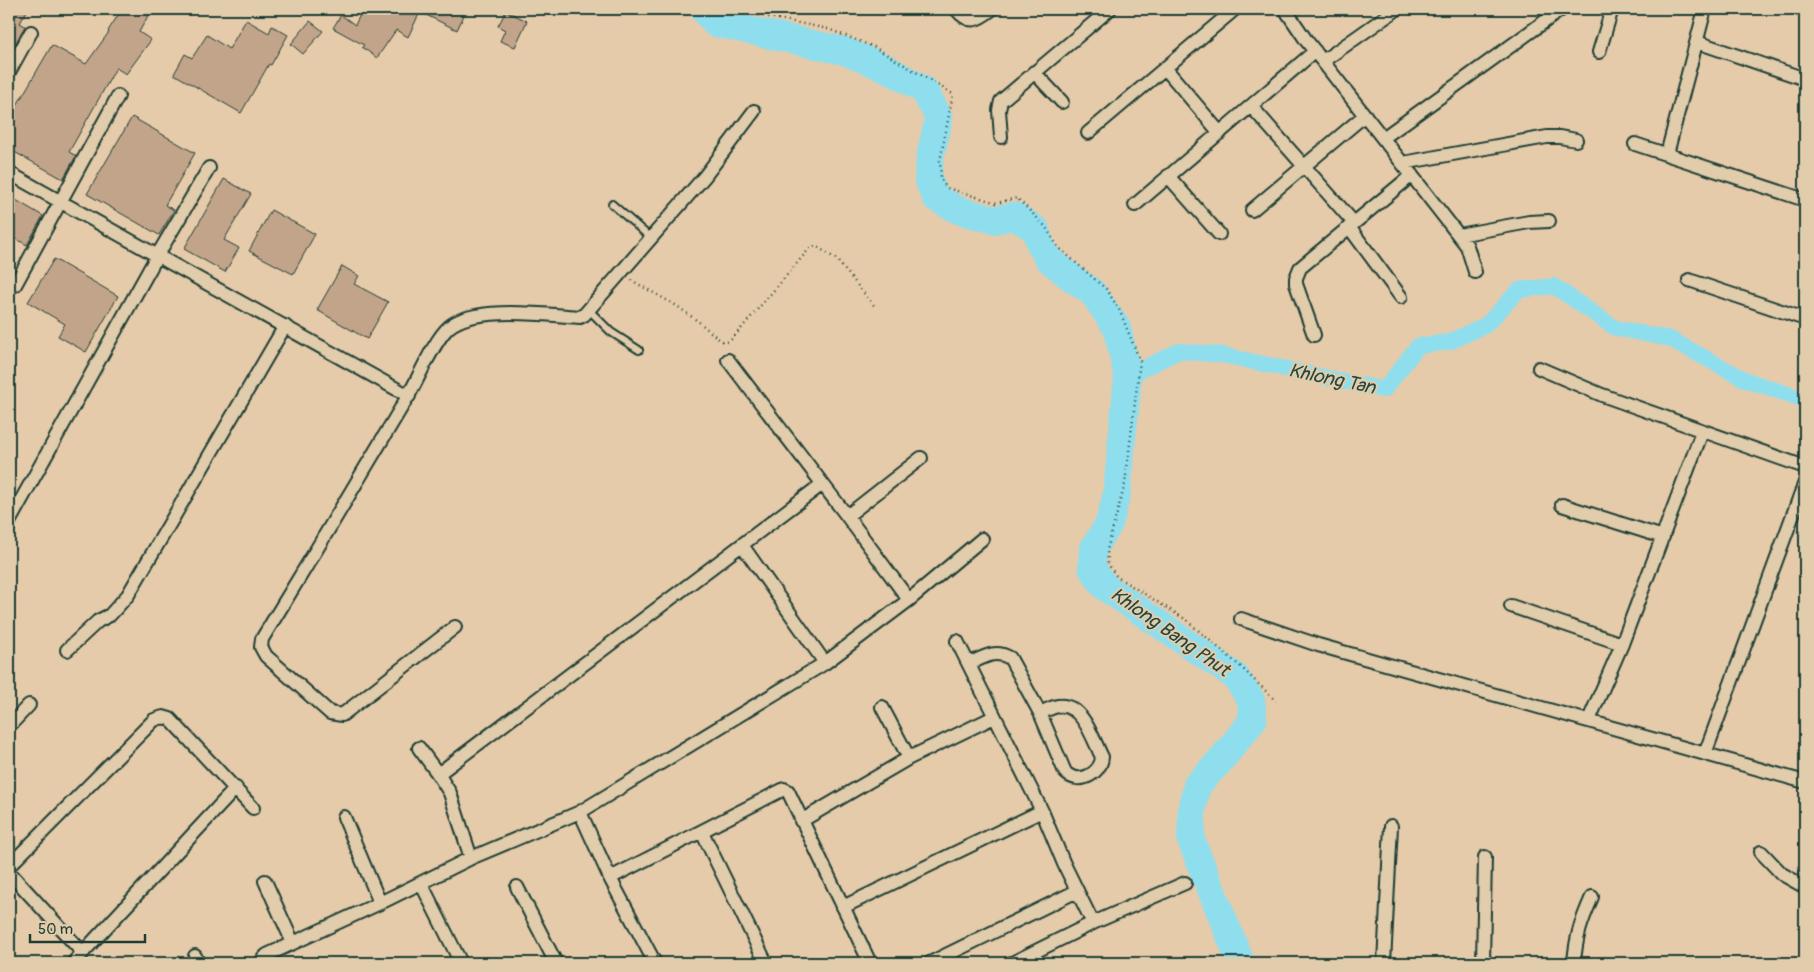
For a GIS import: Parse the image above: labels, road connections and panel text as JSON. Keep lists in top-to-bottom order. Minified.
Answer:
{"water":["Khlong Tan","Khlong Bang Phut"],"scale_bar":"50 m"}
